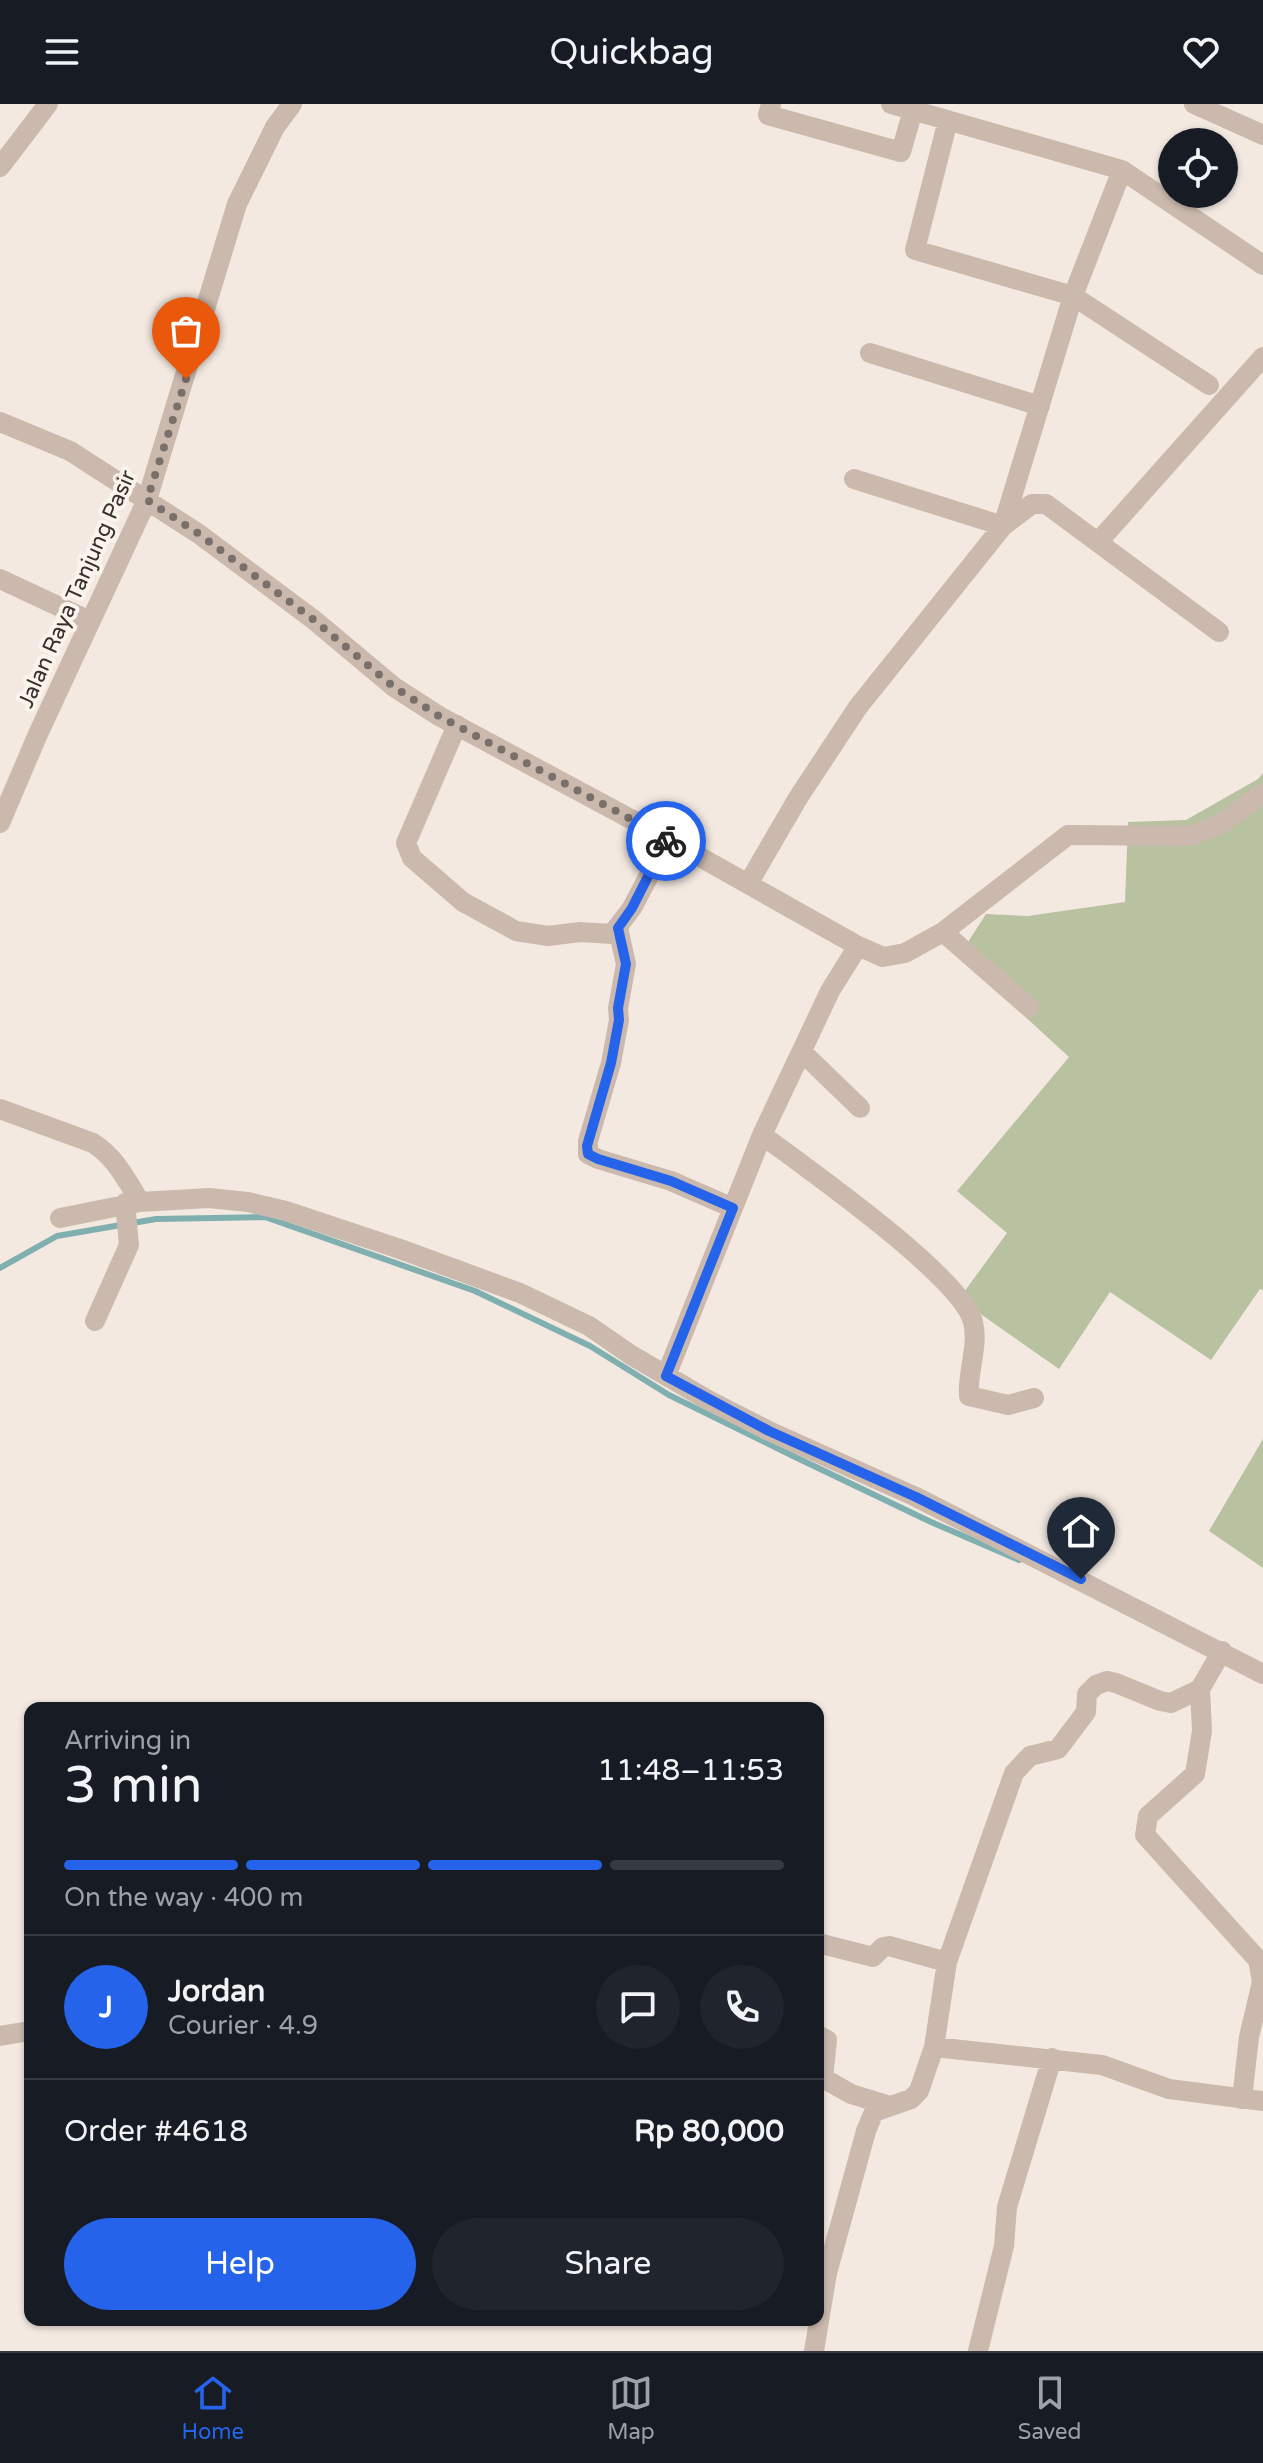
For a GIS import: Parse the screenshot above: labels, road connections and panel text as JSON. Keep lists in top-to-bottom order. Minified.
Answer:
{"streets":{"street":["Jalan Raya Tanjung Pasir"]},"page":{"header":"Quickbag","heading":["3 min","Arriving in","11:48–11:53"],"panel":["Jordan","Courier · 4.9","Order #4618","Rp 80,000"],"bar":"On the way · 400 m","round":"J","buttons":["Help","Share"],"tabs":["Home","Map","Saved"]}}
